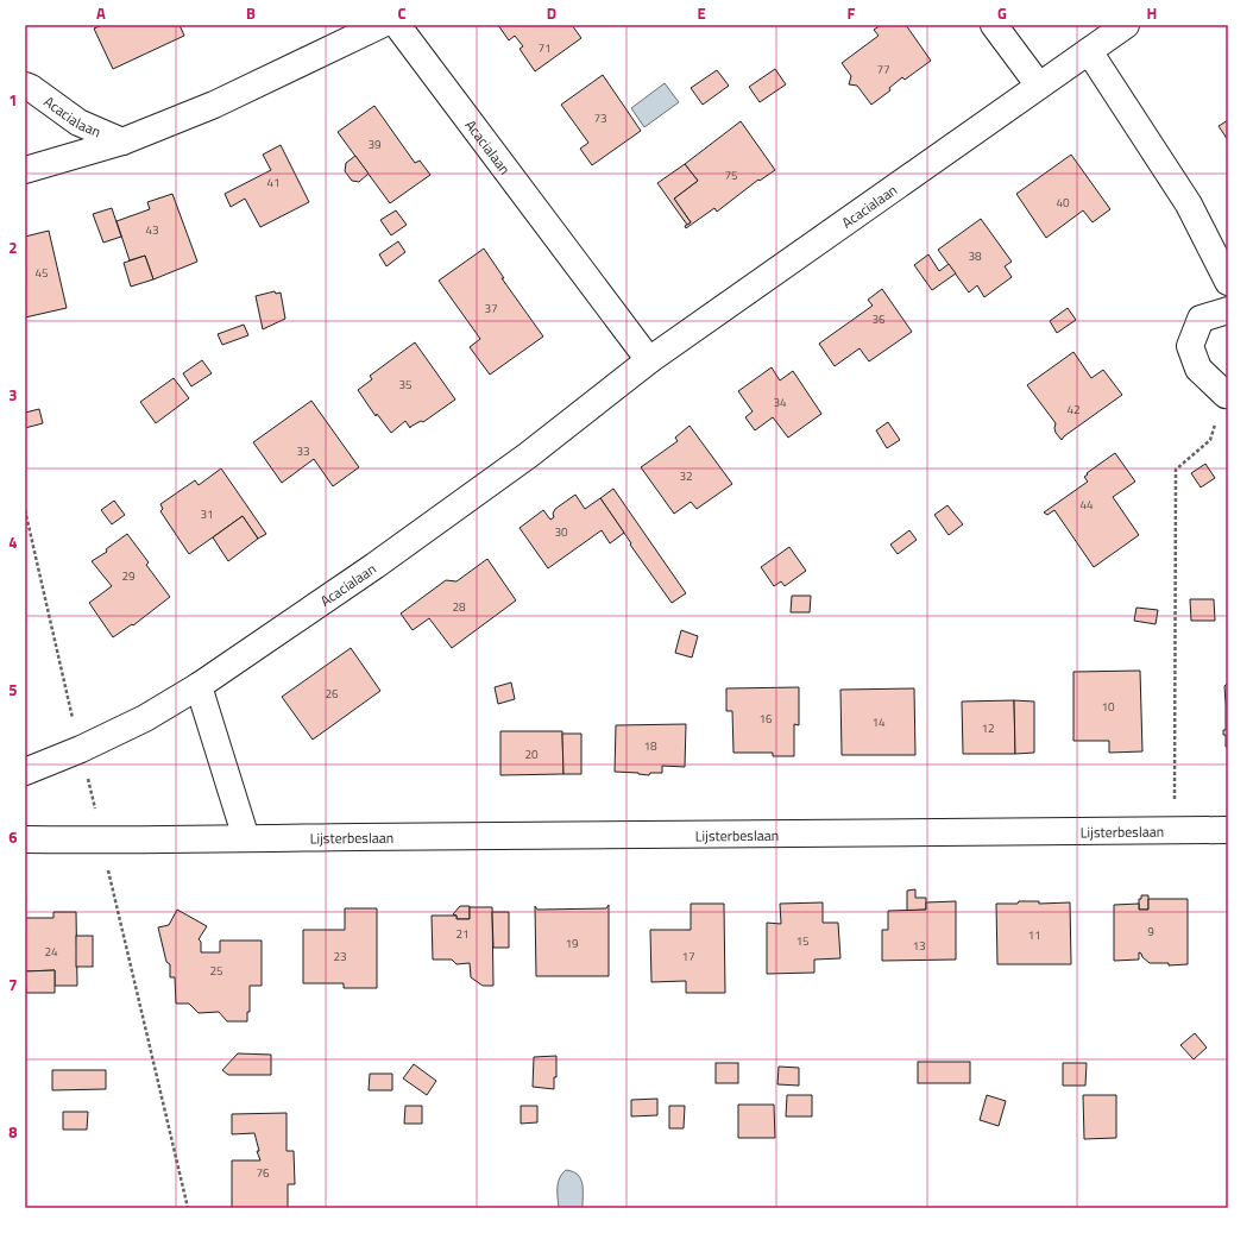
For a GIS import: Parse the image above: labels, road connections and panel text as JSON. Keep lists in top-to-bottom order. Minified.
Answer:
{"streets":{"street":["Acacialaan","Lijsterbeslaan"]},"house_numbers":["71","77","73","39","75","41","40","43","38","45","37","36","35","34","42","33","32","44","31","30","29","28","26","10","16","14","12","18","20","9","21","11","15","19","13","24","23","17","25","76"],"grid":{"columns":["A","B","C","D","E","F","G","H"],"rows":["1","2","3","4","5","6","7","8"]}}
